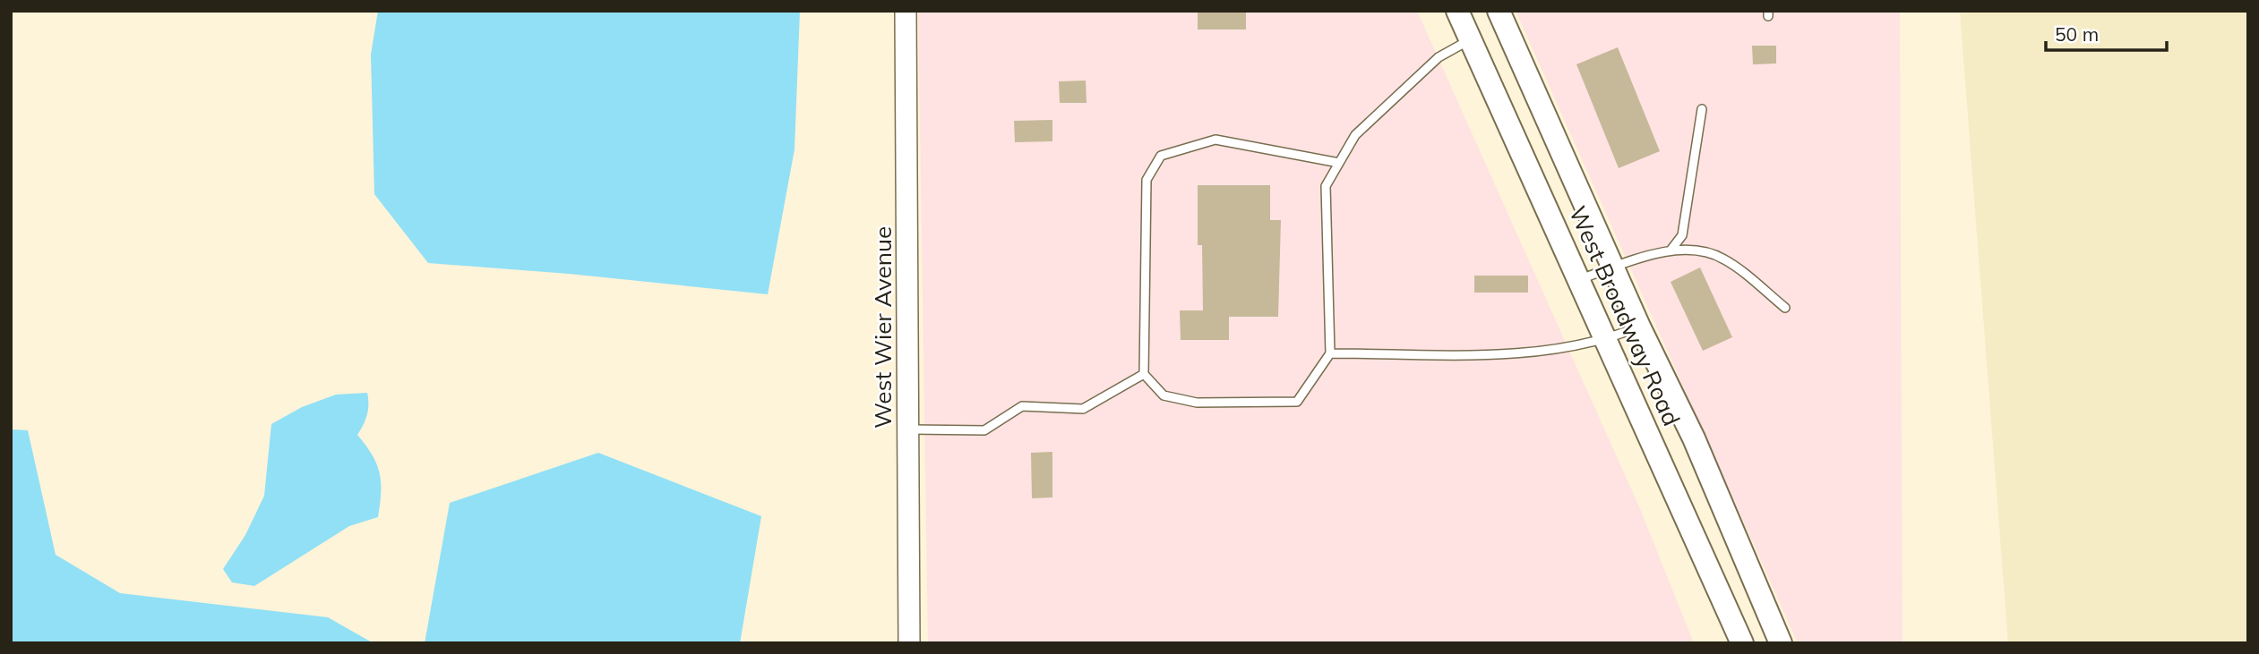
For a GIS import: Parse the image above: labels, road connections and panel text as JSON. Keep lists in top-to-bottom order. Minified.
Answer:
{"streets":{"main road":["West Broadway Road"],"street":["West Wier Avenue"]},"scale_bar":"50 m"}
